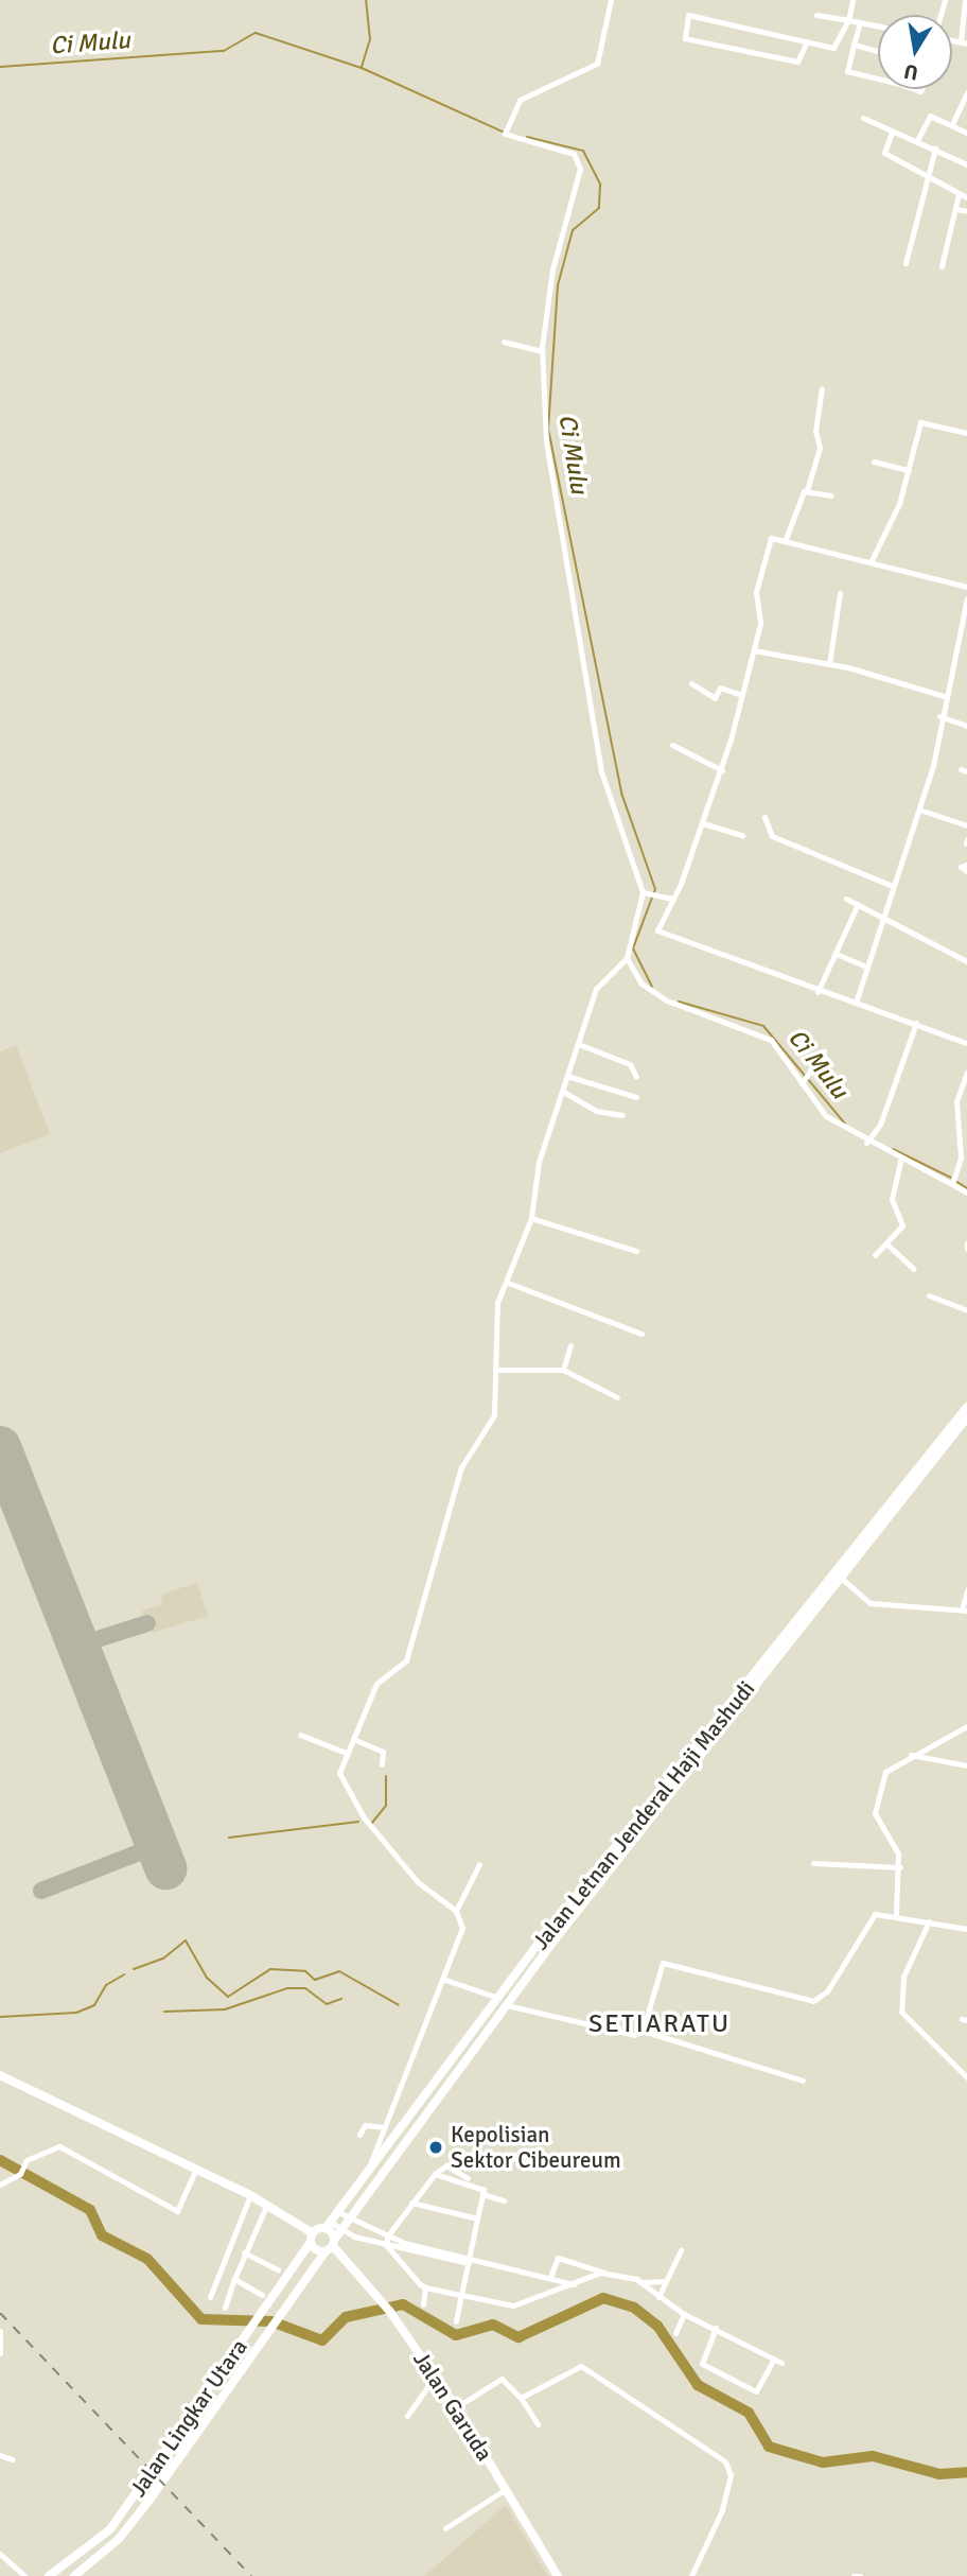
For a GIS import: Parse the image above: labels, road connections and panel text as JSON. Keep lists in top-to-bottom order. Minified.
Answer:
{"streets":{"main road":["Jalan Letnan Jenderal Haji Mashudi","Jalan Garuda","Jalan Lingkar Utara"]},"crossings":[["Jalan Letnan Jenderal Haji Mashudi","Jalan Garuda"],["Jalan Letnan Jenderal Haji Mashudi","Jalan Lingkar Utara"],["Jalan Garuda","Jalan Lingkar Utara"]],"districts":["SETIARATU"],"water":["Ci Mulu"],"places":["Kepolisian Sektor Cibeureum"],"north":"bottom"}
